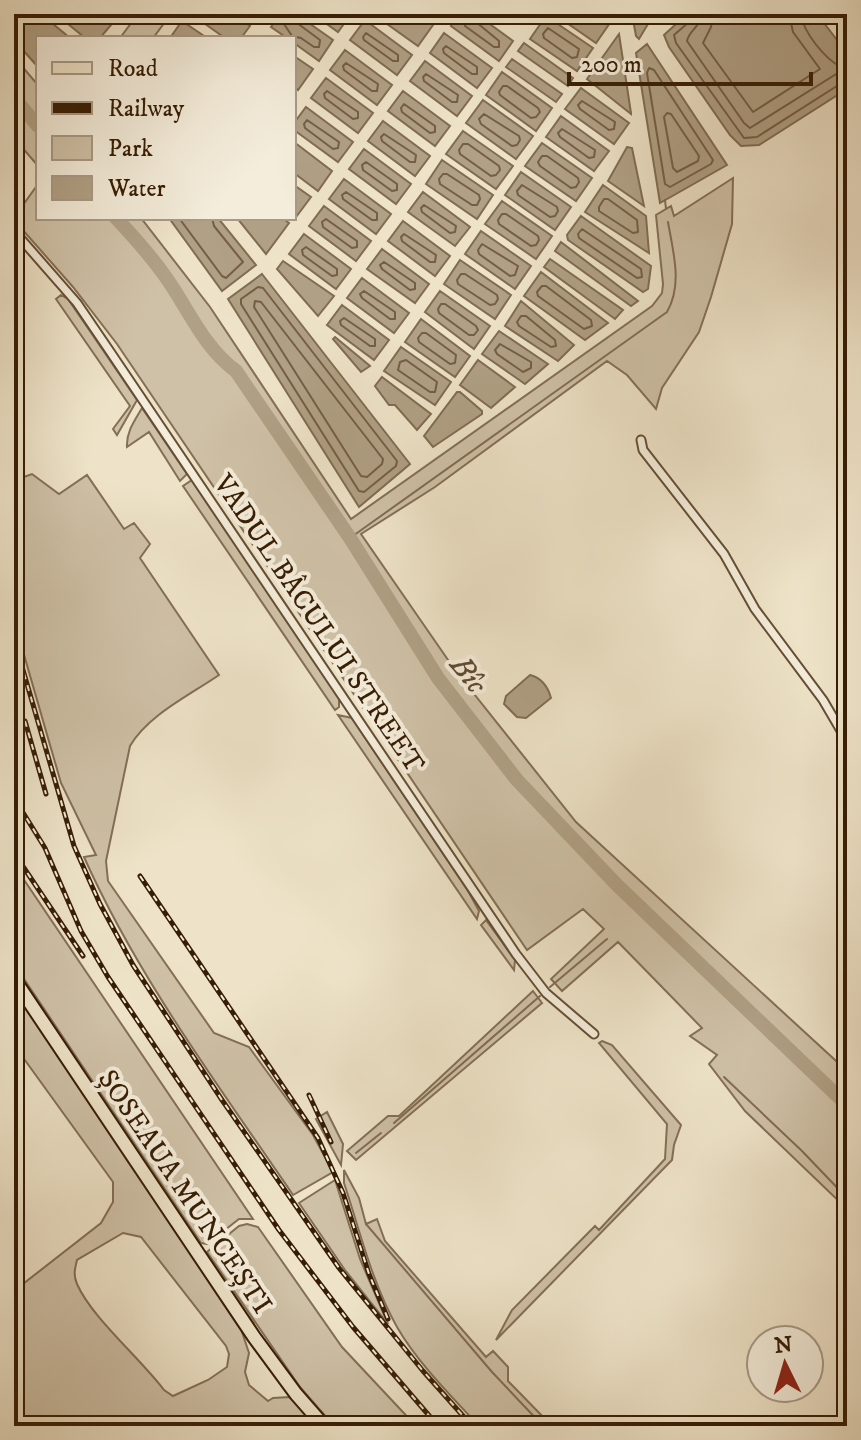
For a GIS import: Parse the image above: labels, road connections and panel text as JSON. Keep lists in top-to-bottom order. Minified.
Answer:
{"streets":{"main road":["ȘOSEAUA MUNCEȘTI"],"street":["VADUL BÂCULUI STREET"]},"water":["Bîc"],"legend":["Road","Railway","Park","Water"],"scale_bar":"200 m","north":"top"}
